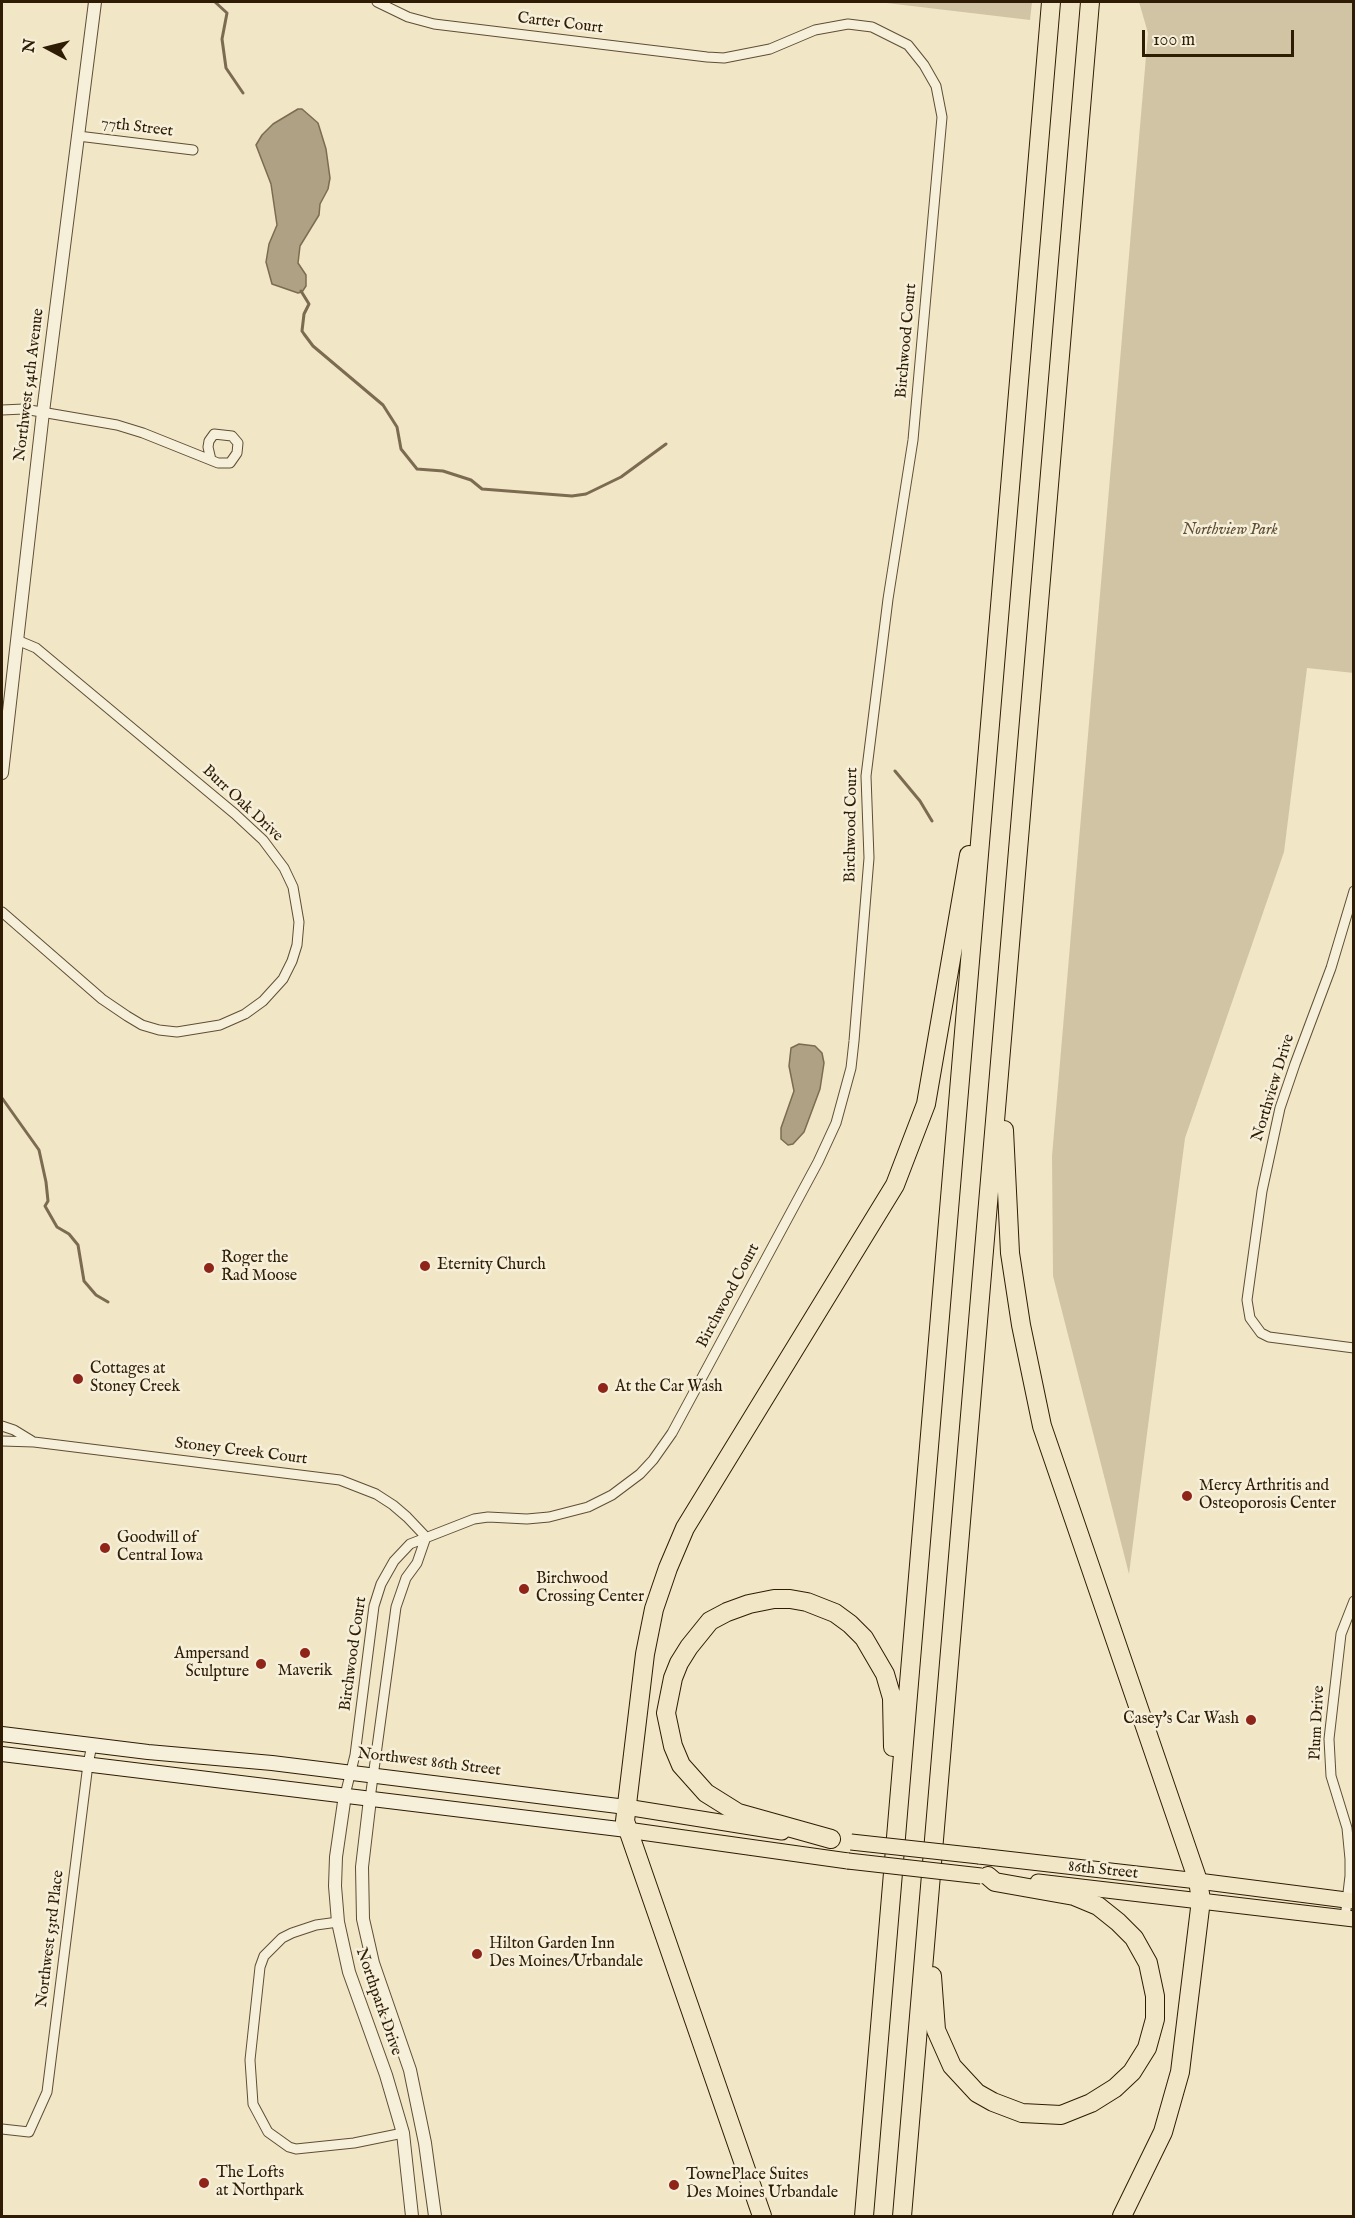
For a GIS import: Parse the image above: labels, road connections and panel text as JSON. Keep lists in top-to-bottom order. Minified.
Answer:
{"streets":{"main road":["Northwest 86th Street","86th Street"],"street":["Carter Court","77th Street","Birchwood Court","Northwest 54th Avenue","Burr Oak Drive","Northview Drive","Stoney Creek Court","Plum Drive","Northwest 53rd Place","Northpark Drive"]},"crossings":[["Carter Court","Birchwood Court"],["77th Street","Northwest 54th Avenue"],["Birchwood Court","Stoney Creek Court"],["Birchwood Court","Northwest 86th Street"],["Birchwood Court","Northpark Drive"],["Northwest 54th Avenue","Burr Oak Drive"],["Plum Drive","86th Street"],["Northwest 86th Street","86th Street"],["Northwest 86th Street","Northwest 53rd Place"]],"parks":["Northview Park"],"places":["Eternity Church","Roger the Rad Moose","Cottages at Stoney Creek","At the Car Wash","Mercy Arthritis and Osteoporosis Center","Goodwill of Central Iowa","Birchwood Crossing Center","Maverik","Ampersand Sculpture","Casey's Car Wash","Hilton Garden Inn Des Moines/Urbandale","The Lofts at Northpark","TownePlace Suites Des Moines Urbandale"],"scale_bar":"100 m","north":"left"}
